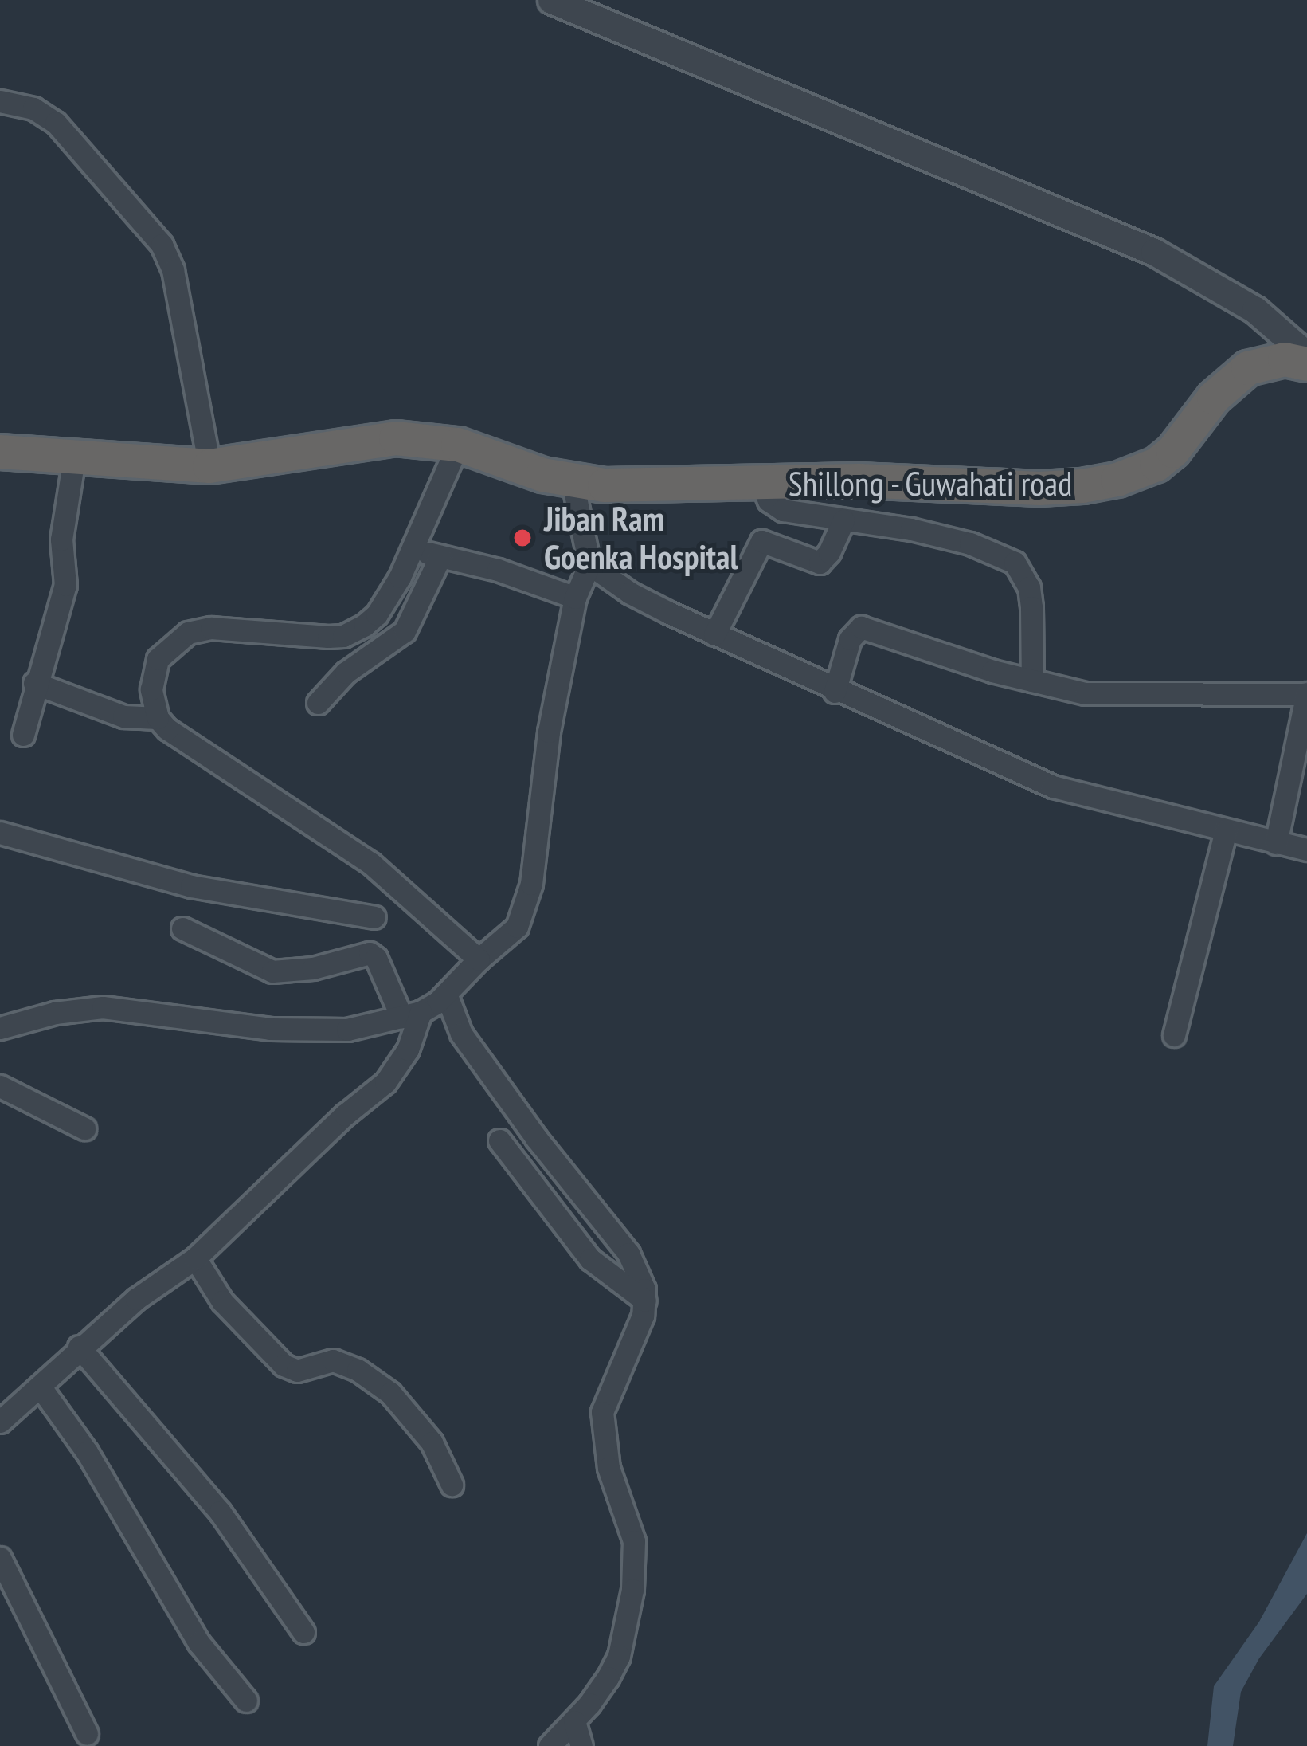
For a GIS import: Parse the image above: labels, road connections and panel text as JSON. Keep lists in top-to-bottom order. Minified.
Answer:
{"streets":{"highway":["Shillong - Guwahati road"]},"places":["Jiban Ram Goenka Hospital"]}
